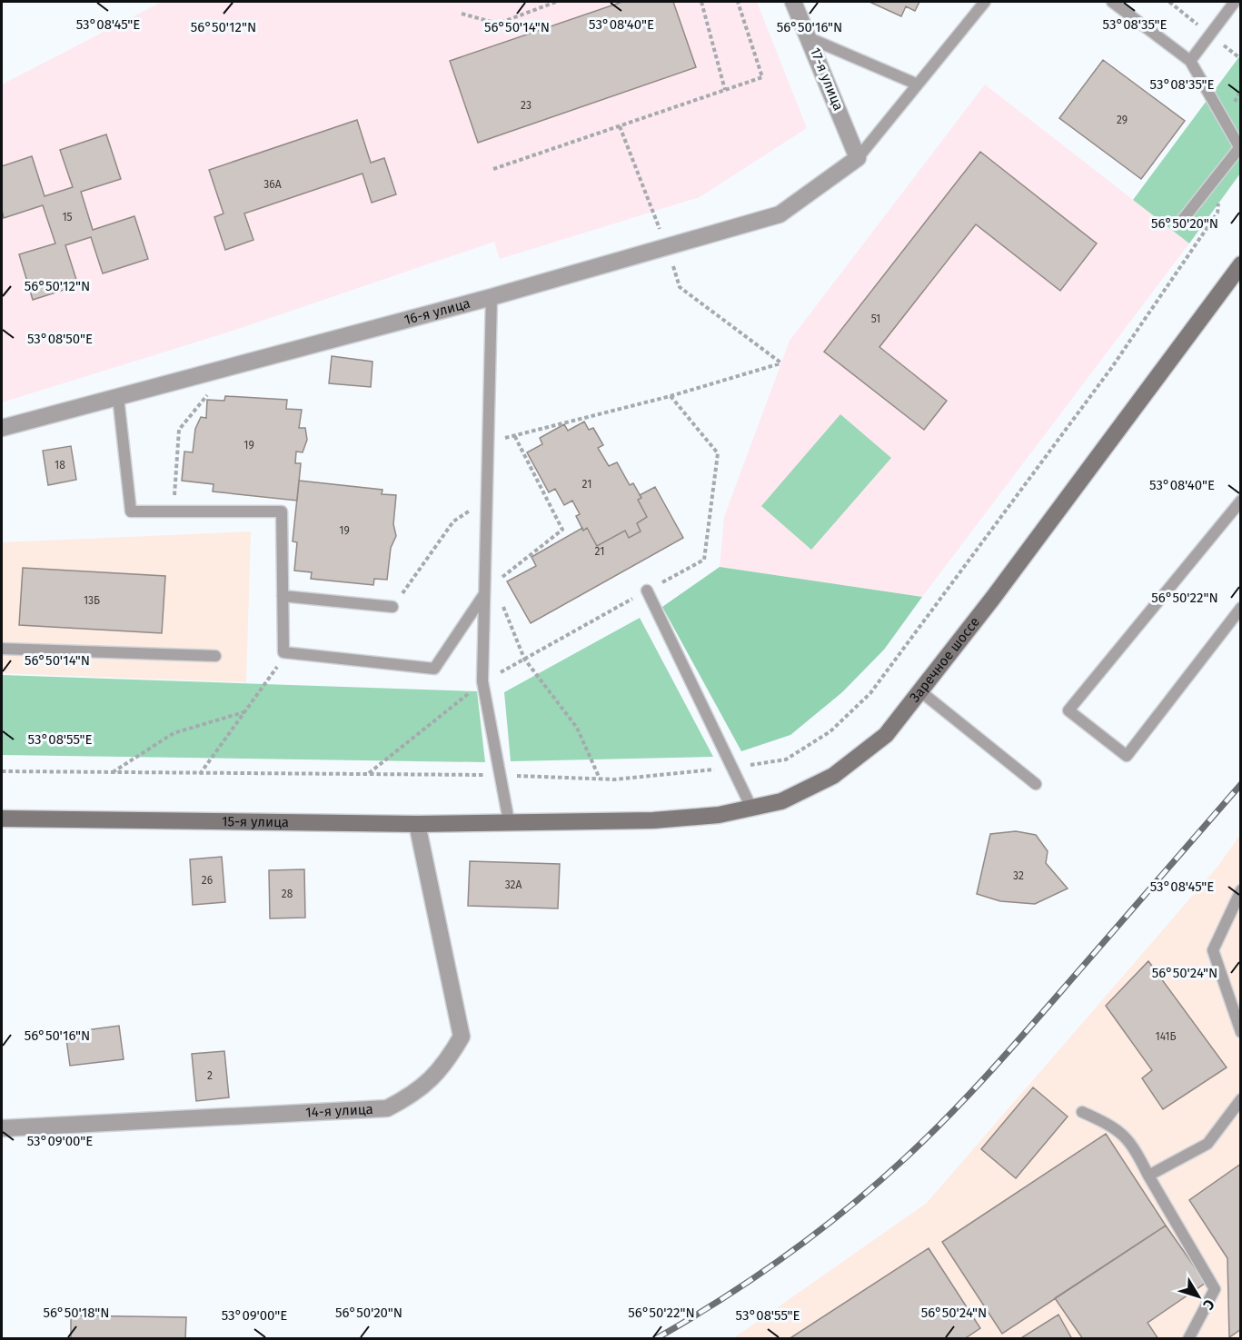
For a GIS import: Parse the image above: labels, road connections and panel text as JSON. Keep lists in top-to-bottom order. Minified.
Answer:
{"streets":{"main road":["Заречное шоссе","15-я улица"],"street":["17-я улица","16-я улица","14-я улица"]},"crossings":[["17-я улица","16-я улица"],["Заречное шоссе","15-я улица"],["15-я улица","14-я улица"]],"house_numbers":["23","29","36А","15","51","19","18","21","19","21","13Б","32","26","32А","28","141Б","2"],"north":"bottom right","coordinates":["53°08'35\"E","53°08'45\"E","53°08'40\"E","56°50'14\"N","56°50'12\"N","56°50'16\"N","56°50'20\"N","53°08'50\"E","56°50'22\"N","53°08'55\"E","56°50'24\"N","53°09'00\"E","56°50'18\"N"]}
